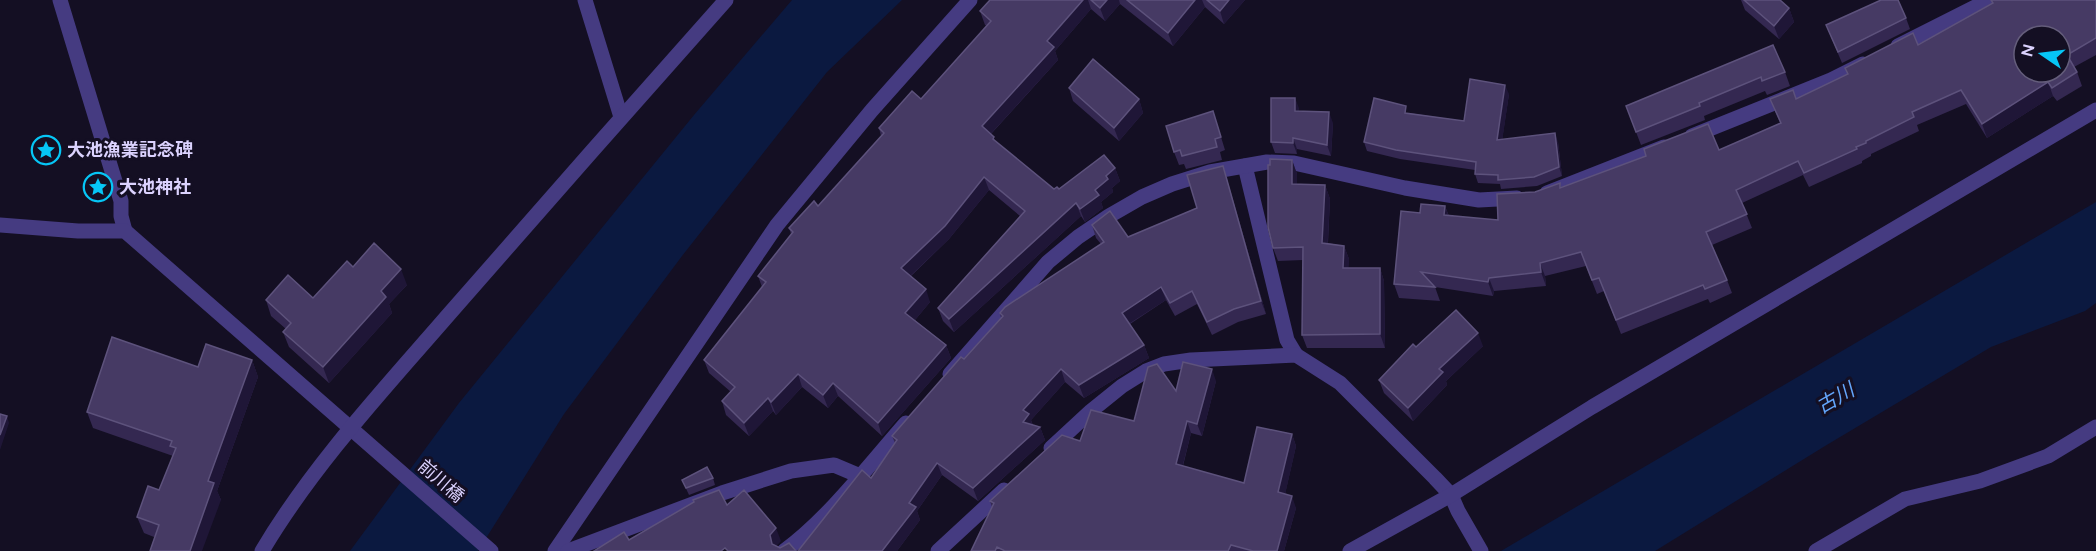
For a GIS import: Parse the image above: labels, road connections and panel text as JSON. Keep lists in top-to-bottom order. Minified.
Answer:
{"streets":{"street":["前川橋"]},"water":["古川"],"places":{"place":["大池漁業記念碑","大池神社"]},"north":"left"}
